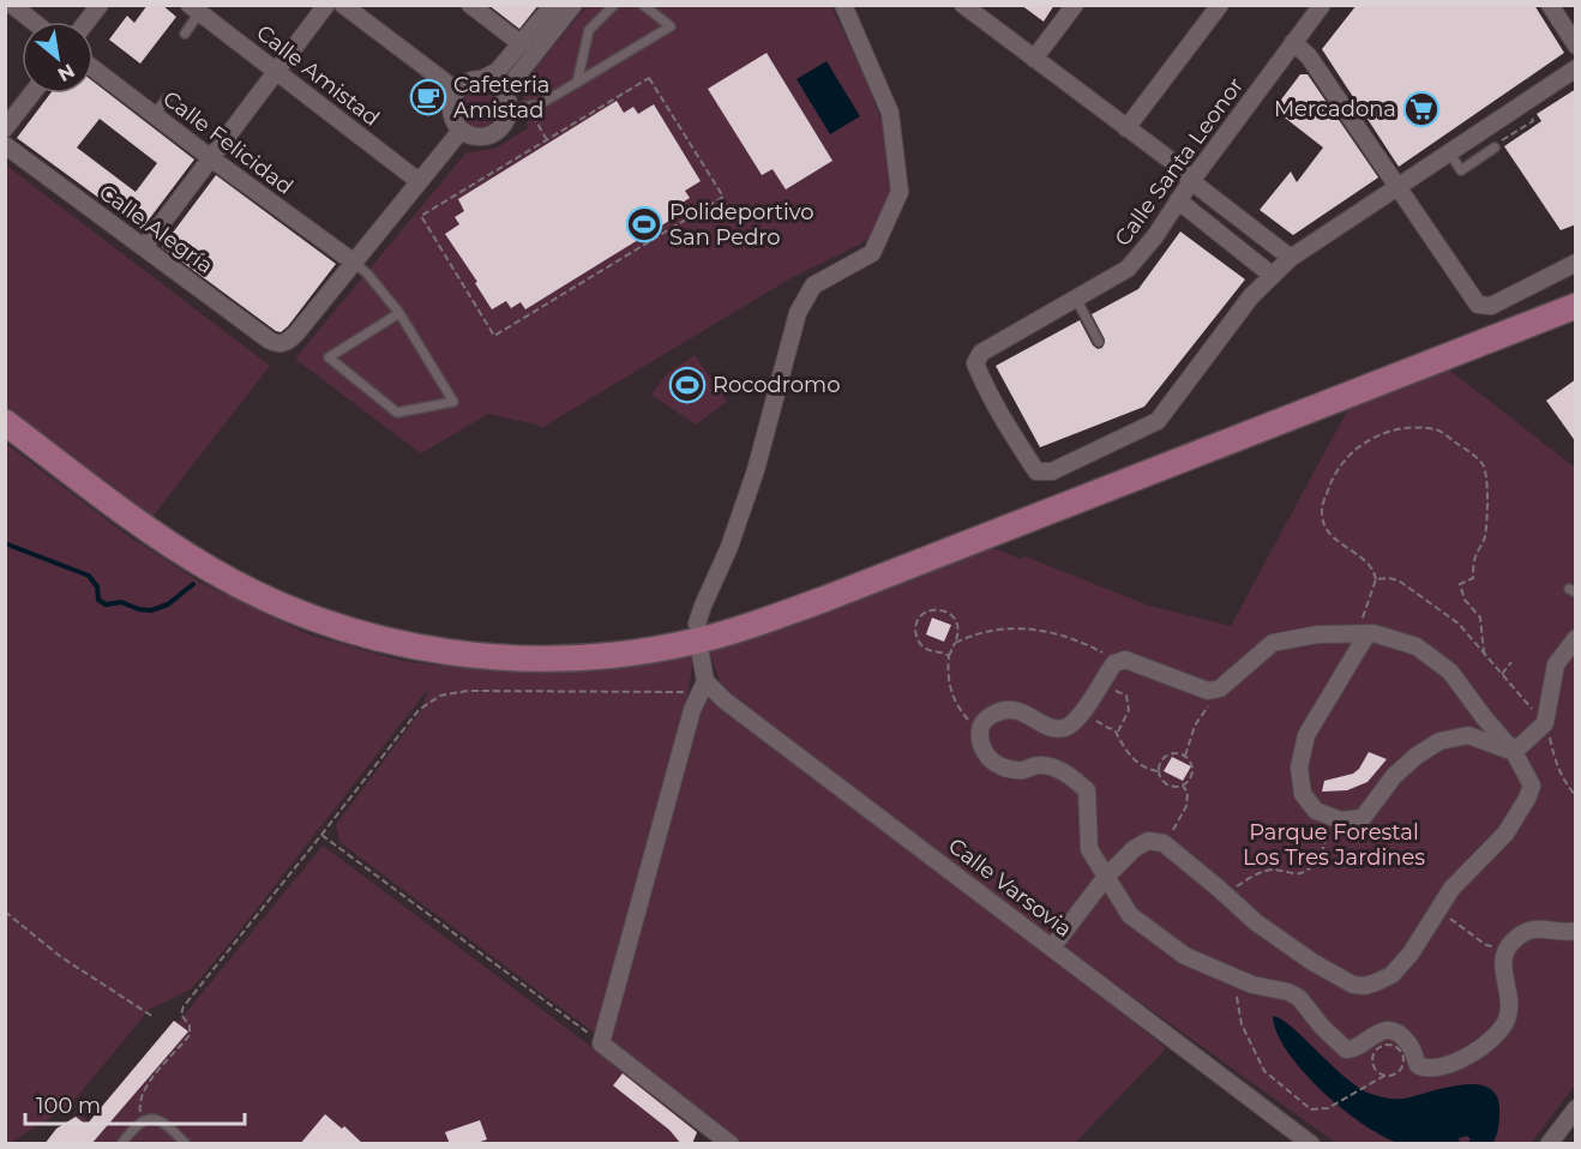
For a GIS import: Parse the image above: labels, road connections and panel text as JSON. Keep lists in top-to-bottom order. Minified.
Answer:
{"streets":{"street":["Calle Amistad","Calle Felicidad","Calle Santa Leonor","Calle Alegría","Calle Varsovia"]},"crossings":[["Calle Felicidad","Calle Alegría"]],"parks":["Parque Forestal Los Tres Jardines"],"places":{"cafe":["Cafeteria Amistad"],"supermarket":["Mercadona"],"sports":["Polideportivo San Pedro","Rocodromo"]},"scale_bar":"100 m","north":"bottom right"}
